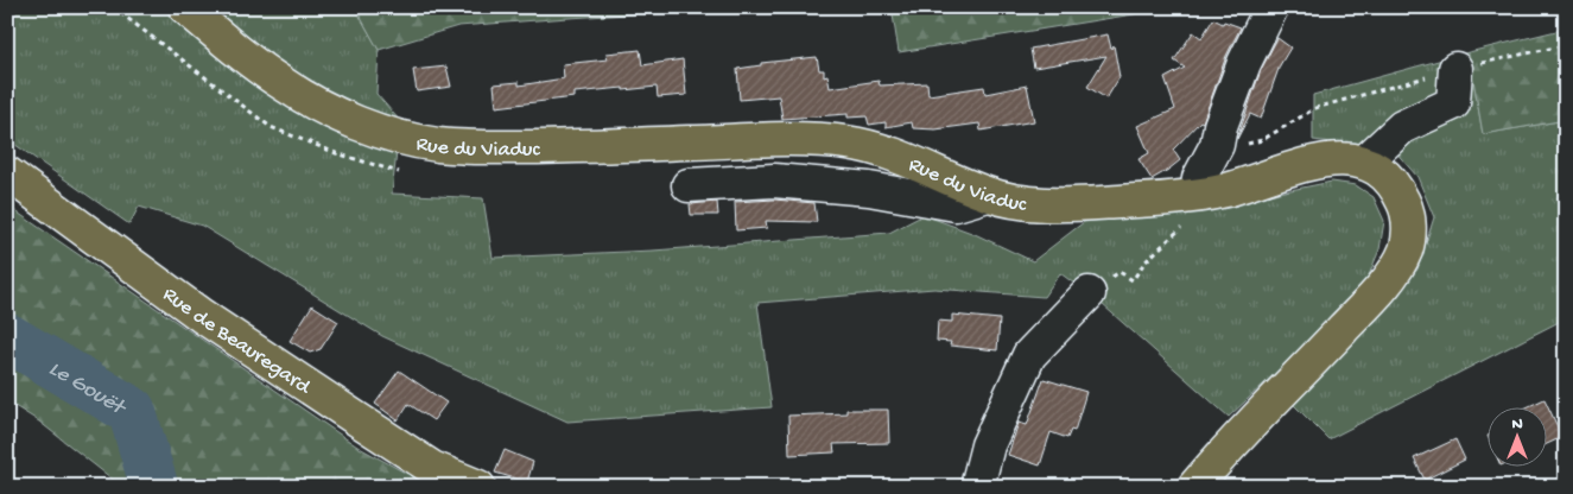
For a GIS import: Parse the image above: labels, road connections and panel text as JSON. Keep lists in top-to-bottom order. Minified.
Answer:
{"streets":{"main road":["Rue du Viaduc","Rue de Beauregard"]},"water":["Le Gouët"],"north":"top"}
